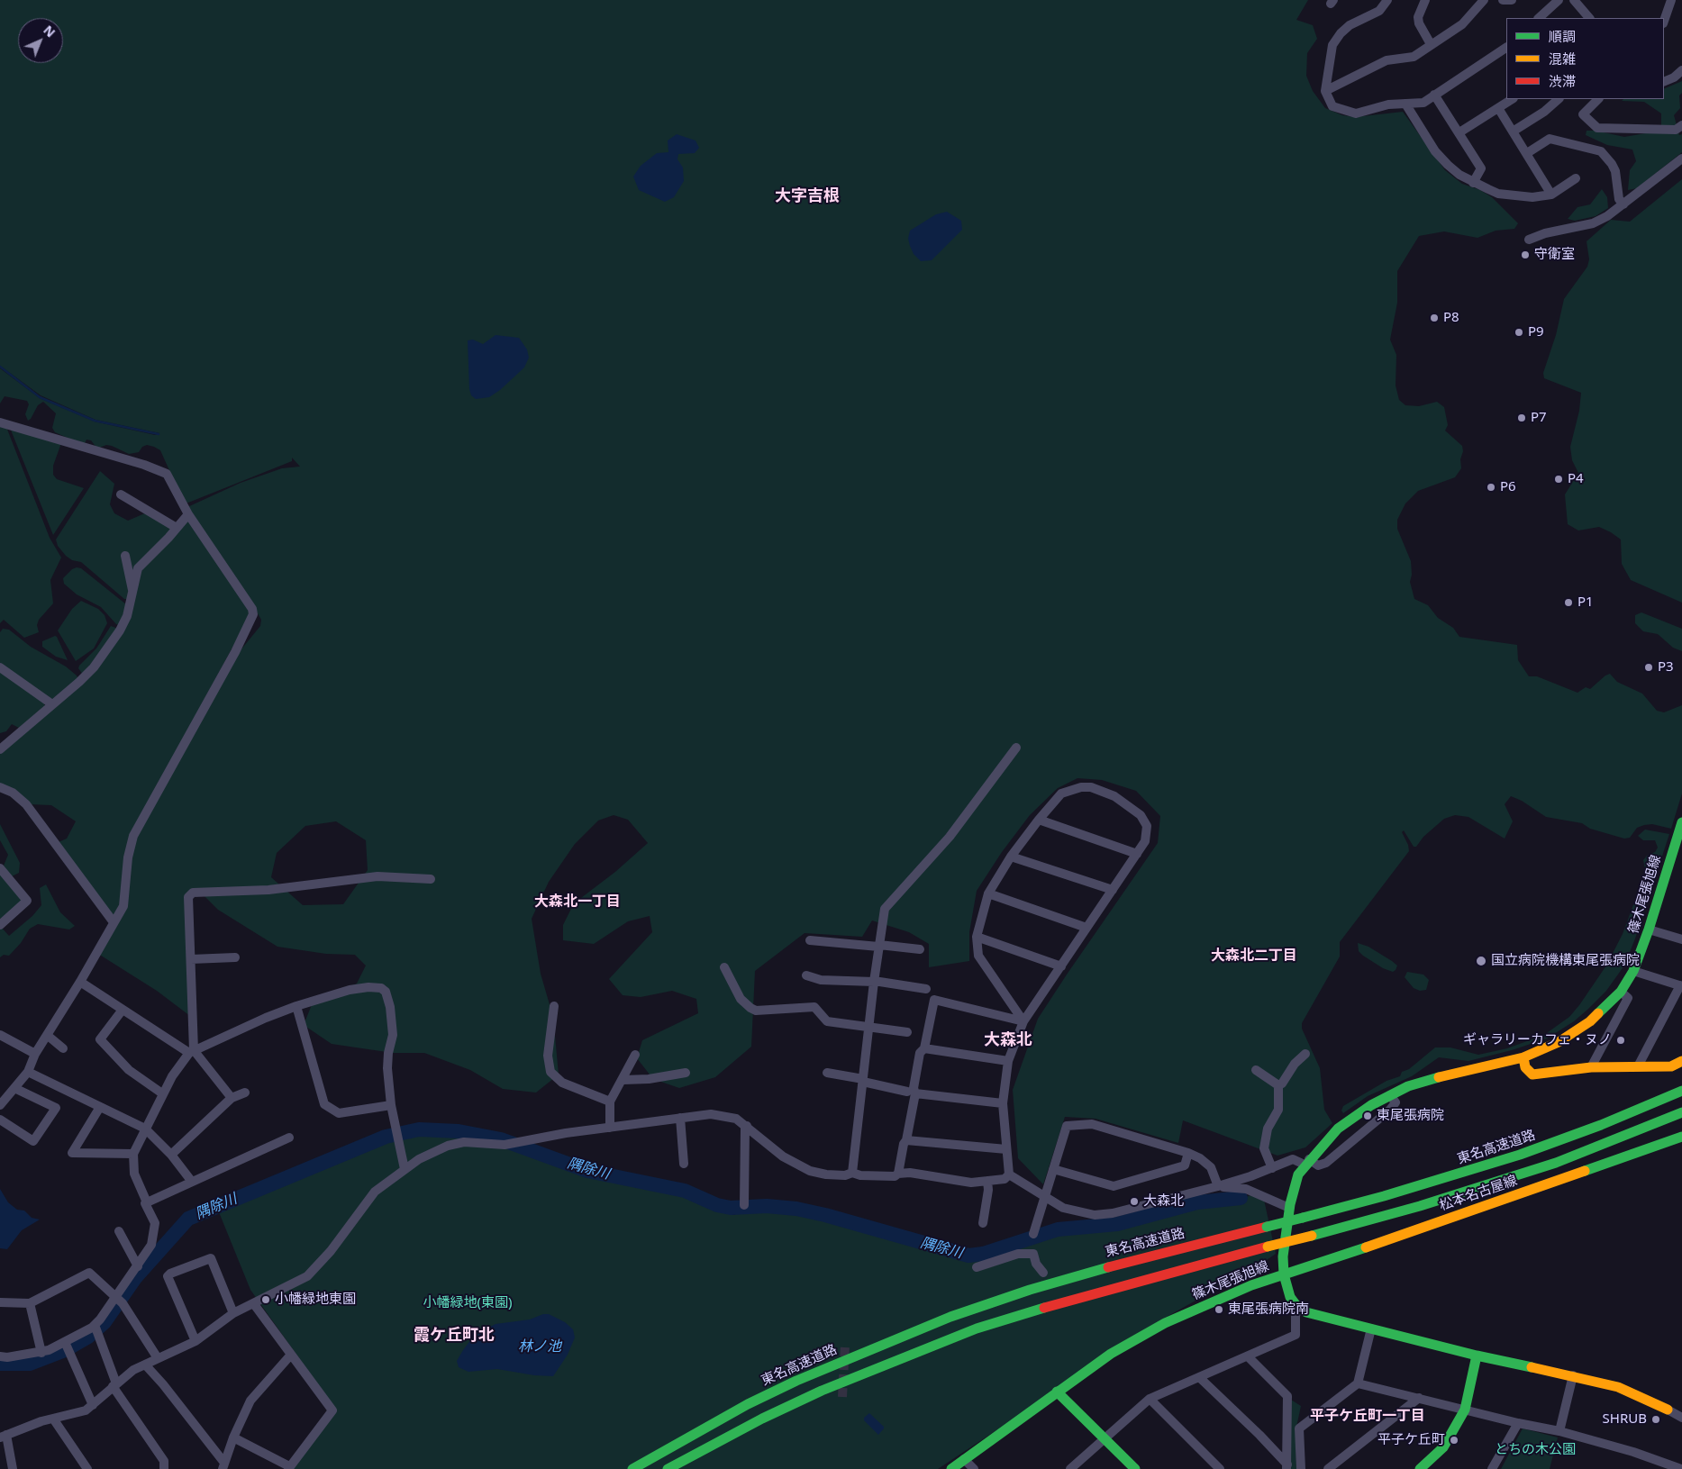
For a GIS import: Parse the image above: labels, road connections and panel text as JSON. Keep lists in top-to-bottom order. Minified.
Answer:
{"streets":{"main road":["篠木尾張旭線","東名高速道路","松本名古屋線"]},"crossings":[["篠木尾張旭線","松本名古屋線"]],"districts":["大字吉根","大森北一丁目","大森北二丁目","大森北","霞ケ丘町北","平子ケ丘町一丁目"],"water":["隅除川","林ノ池"],"parks":["小幡緑地(東園)","とちの木公園"],"places":["守衛室","P8","P9","P7","P4","P6","P1","P3","国立病院機構東尾張病院","ギャラリーカフェ・ヌノ","東尾張病院","大森北","小幡緑地東園","東尾張病院南","SHRUB","平子ケ丘町"],"legend":["順調","混雑","渋滞"],"north":"top right"}
